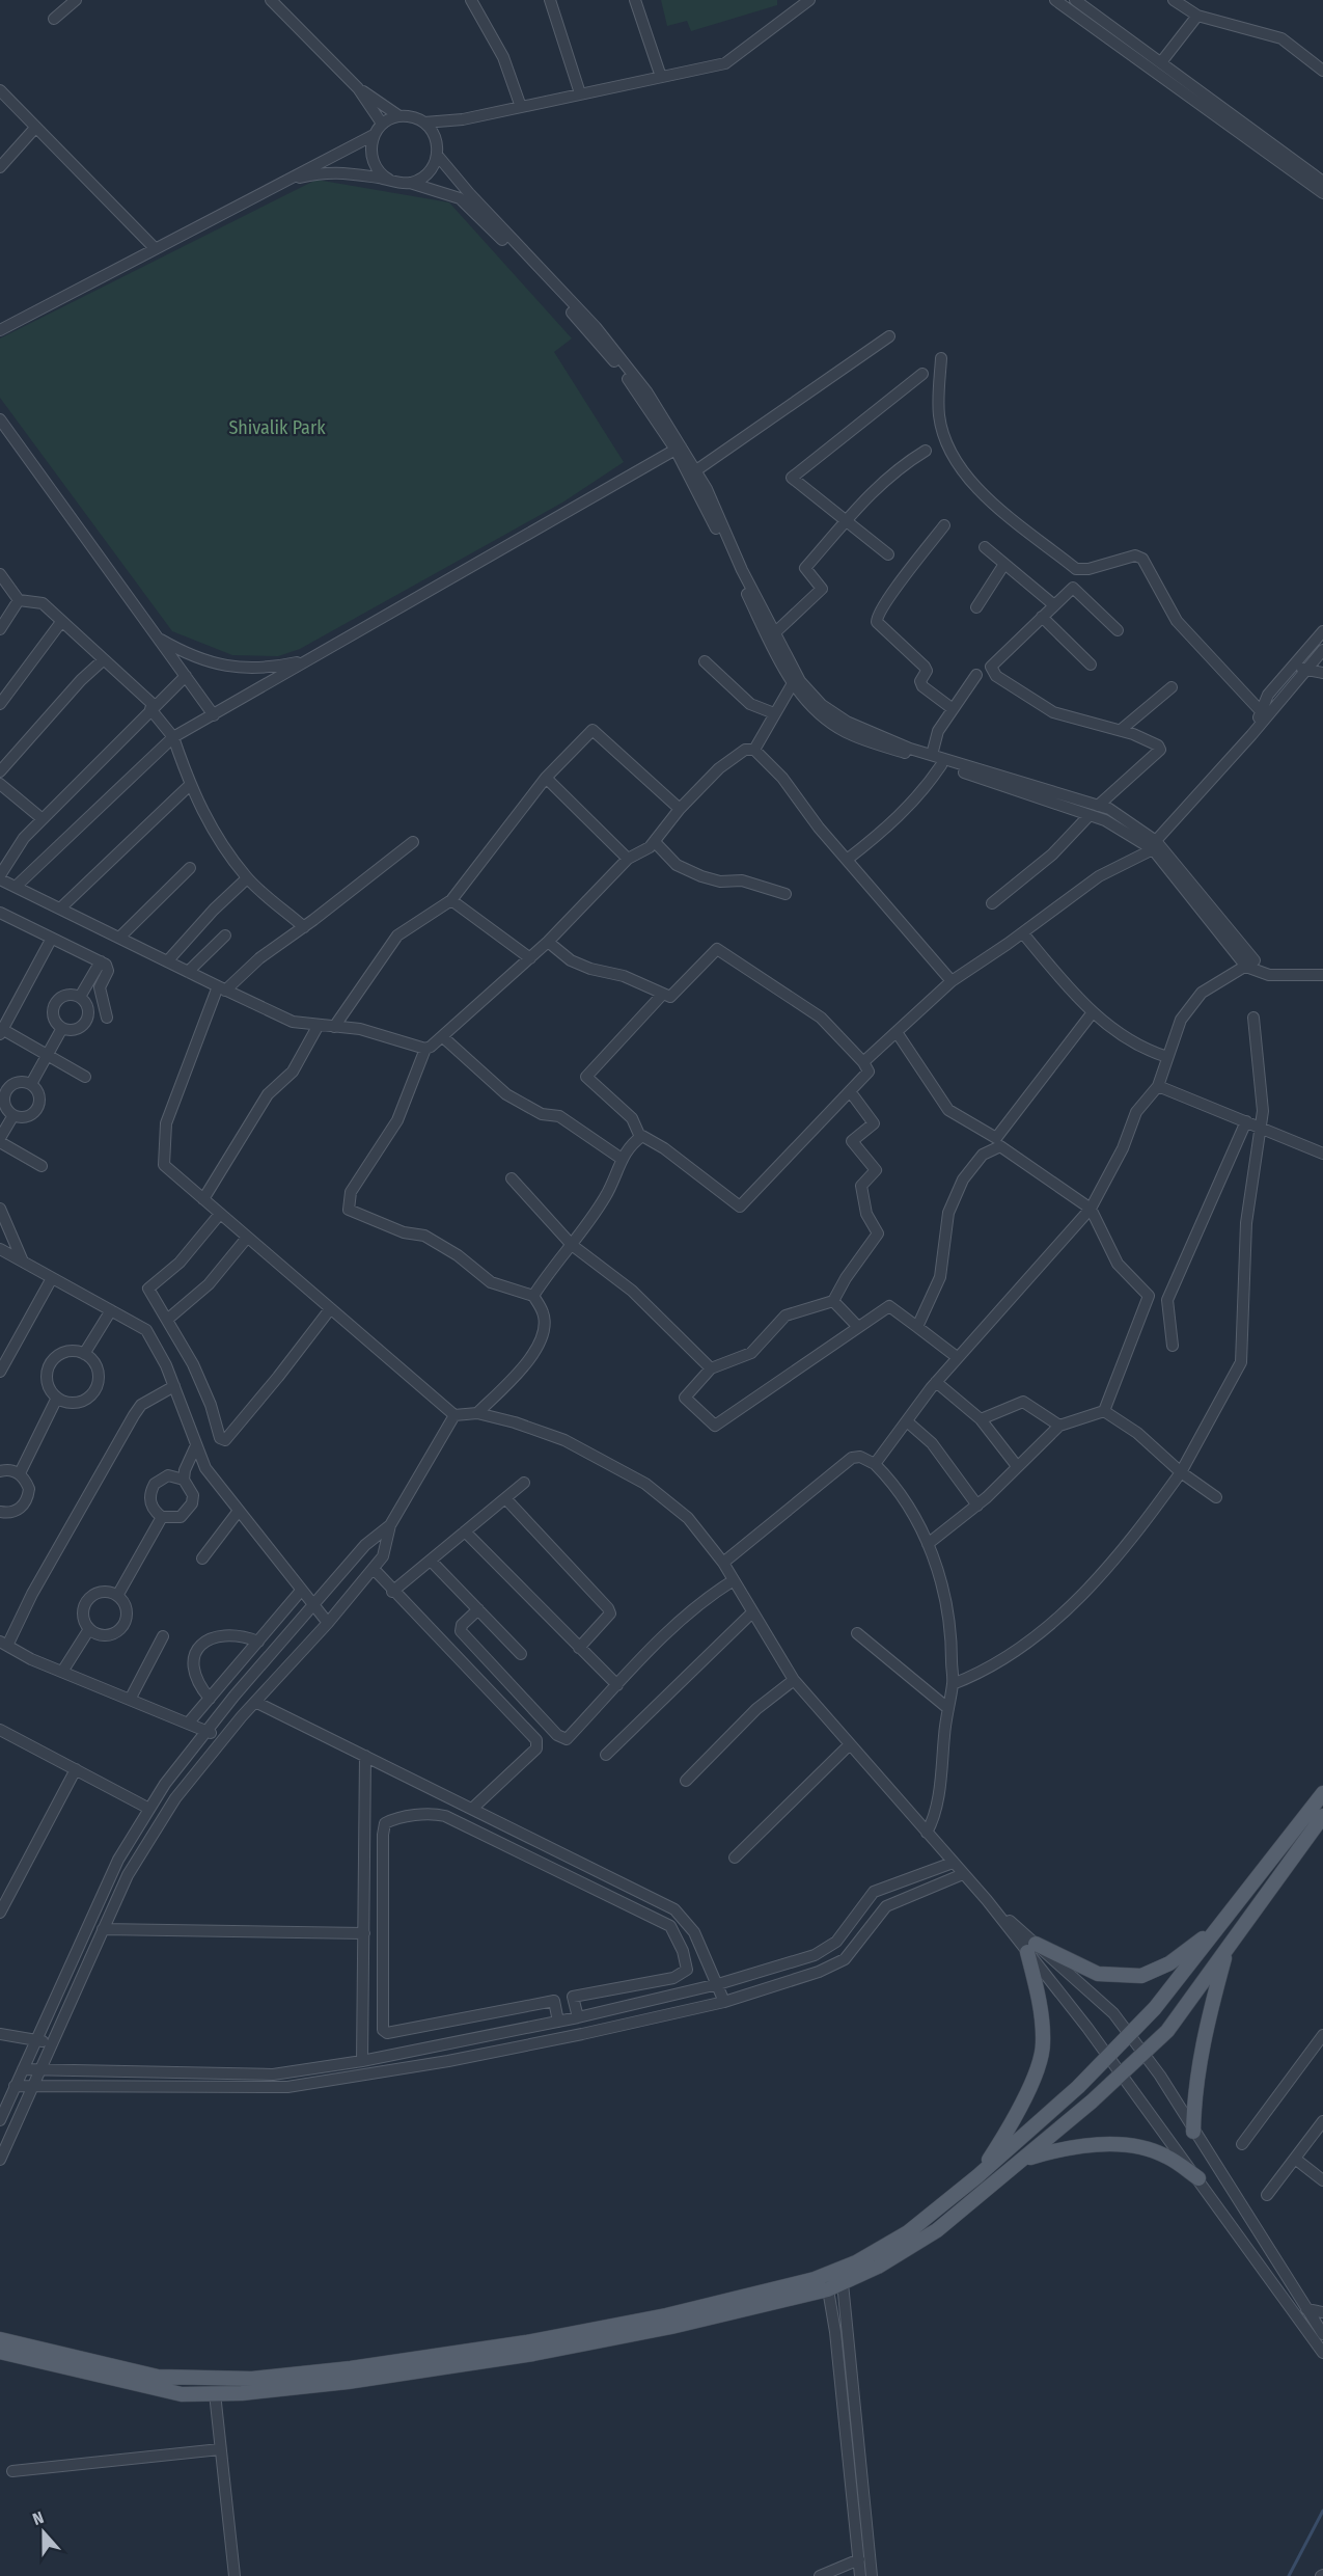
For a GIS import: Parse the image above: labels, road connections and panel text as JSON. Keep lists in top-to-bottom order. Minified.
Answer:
{"parks":["Shivalik Park"],"north":"top"}
